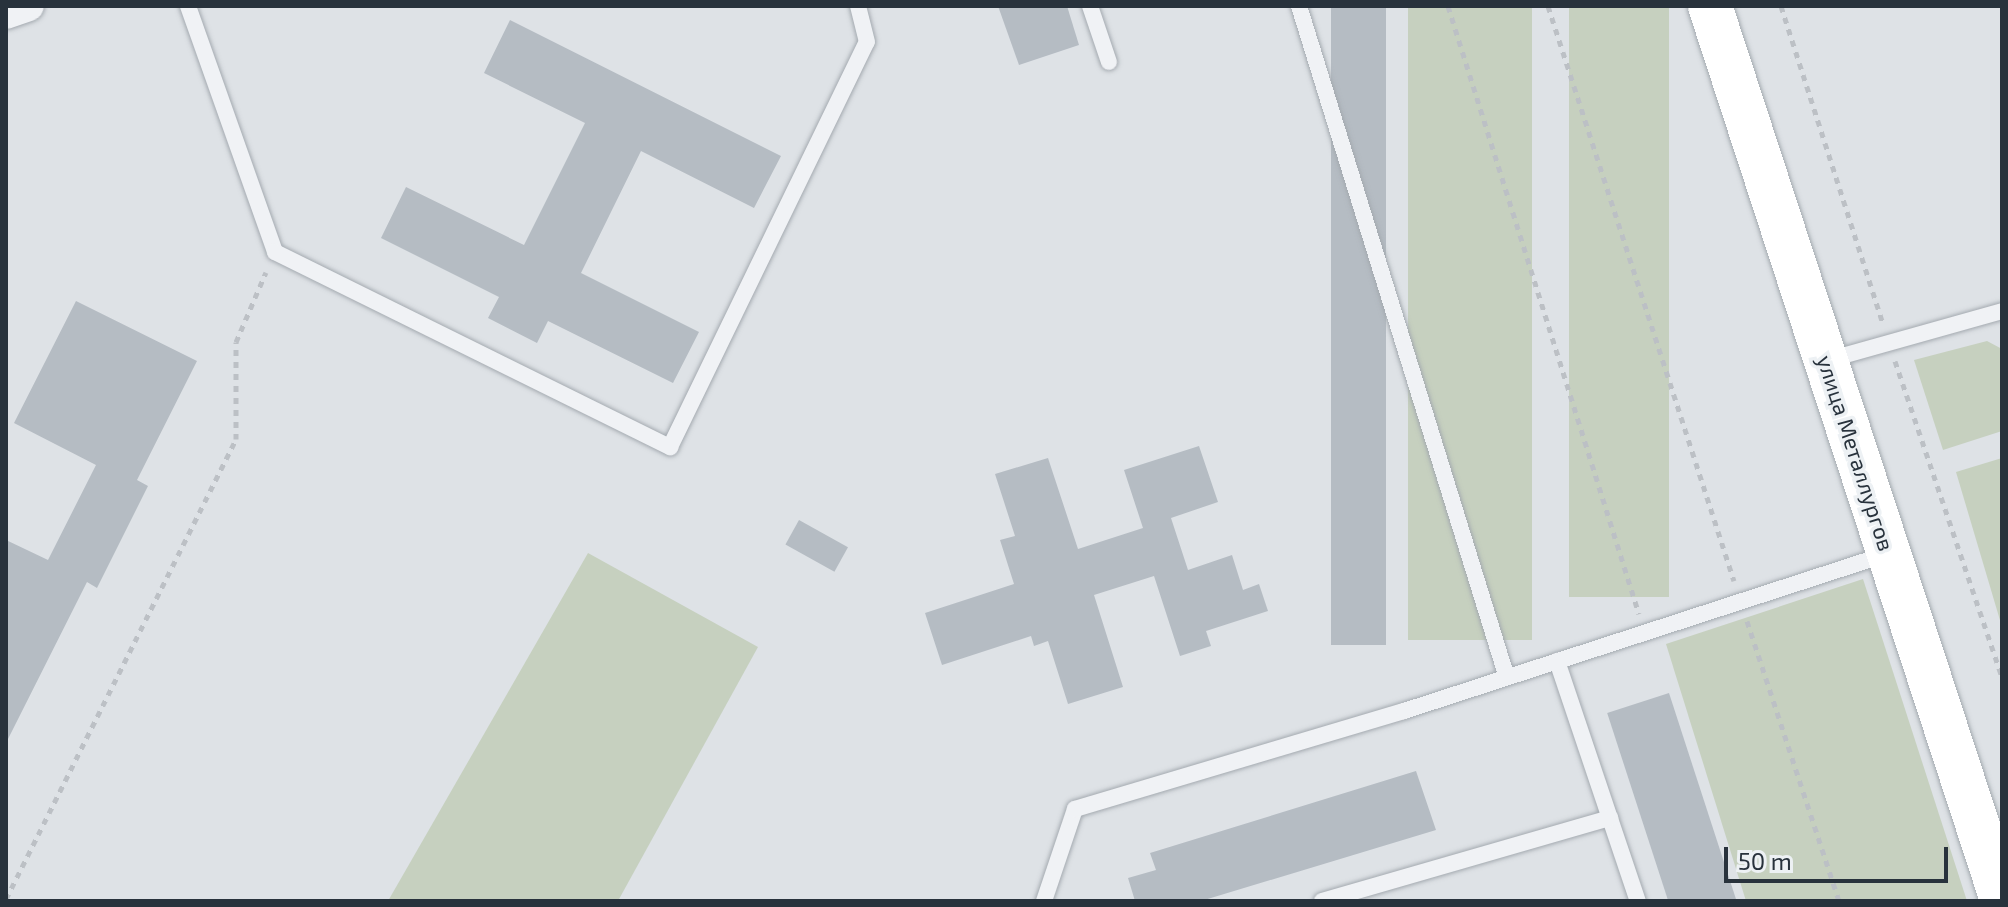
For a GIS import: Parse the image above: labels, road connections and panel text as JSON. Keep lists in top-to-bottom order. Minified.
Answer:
{"streets":{"main road":["улица Металлургов"]},"scale_bar":"50 m"}
